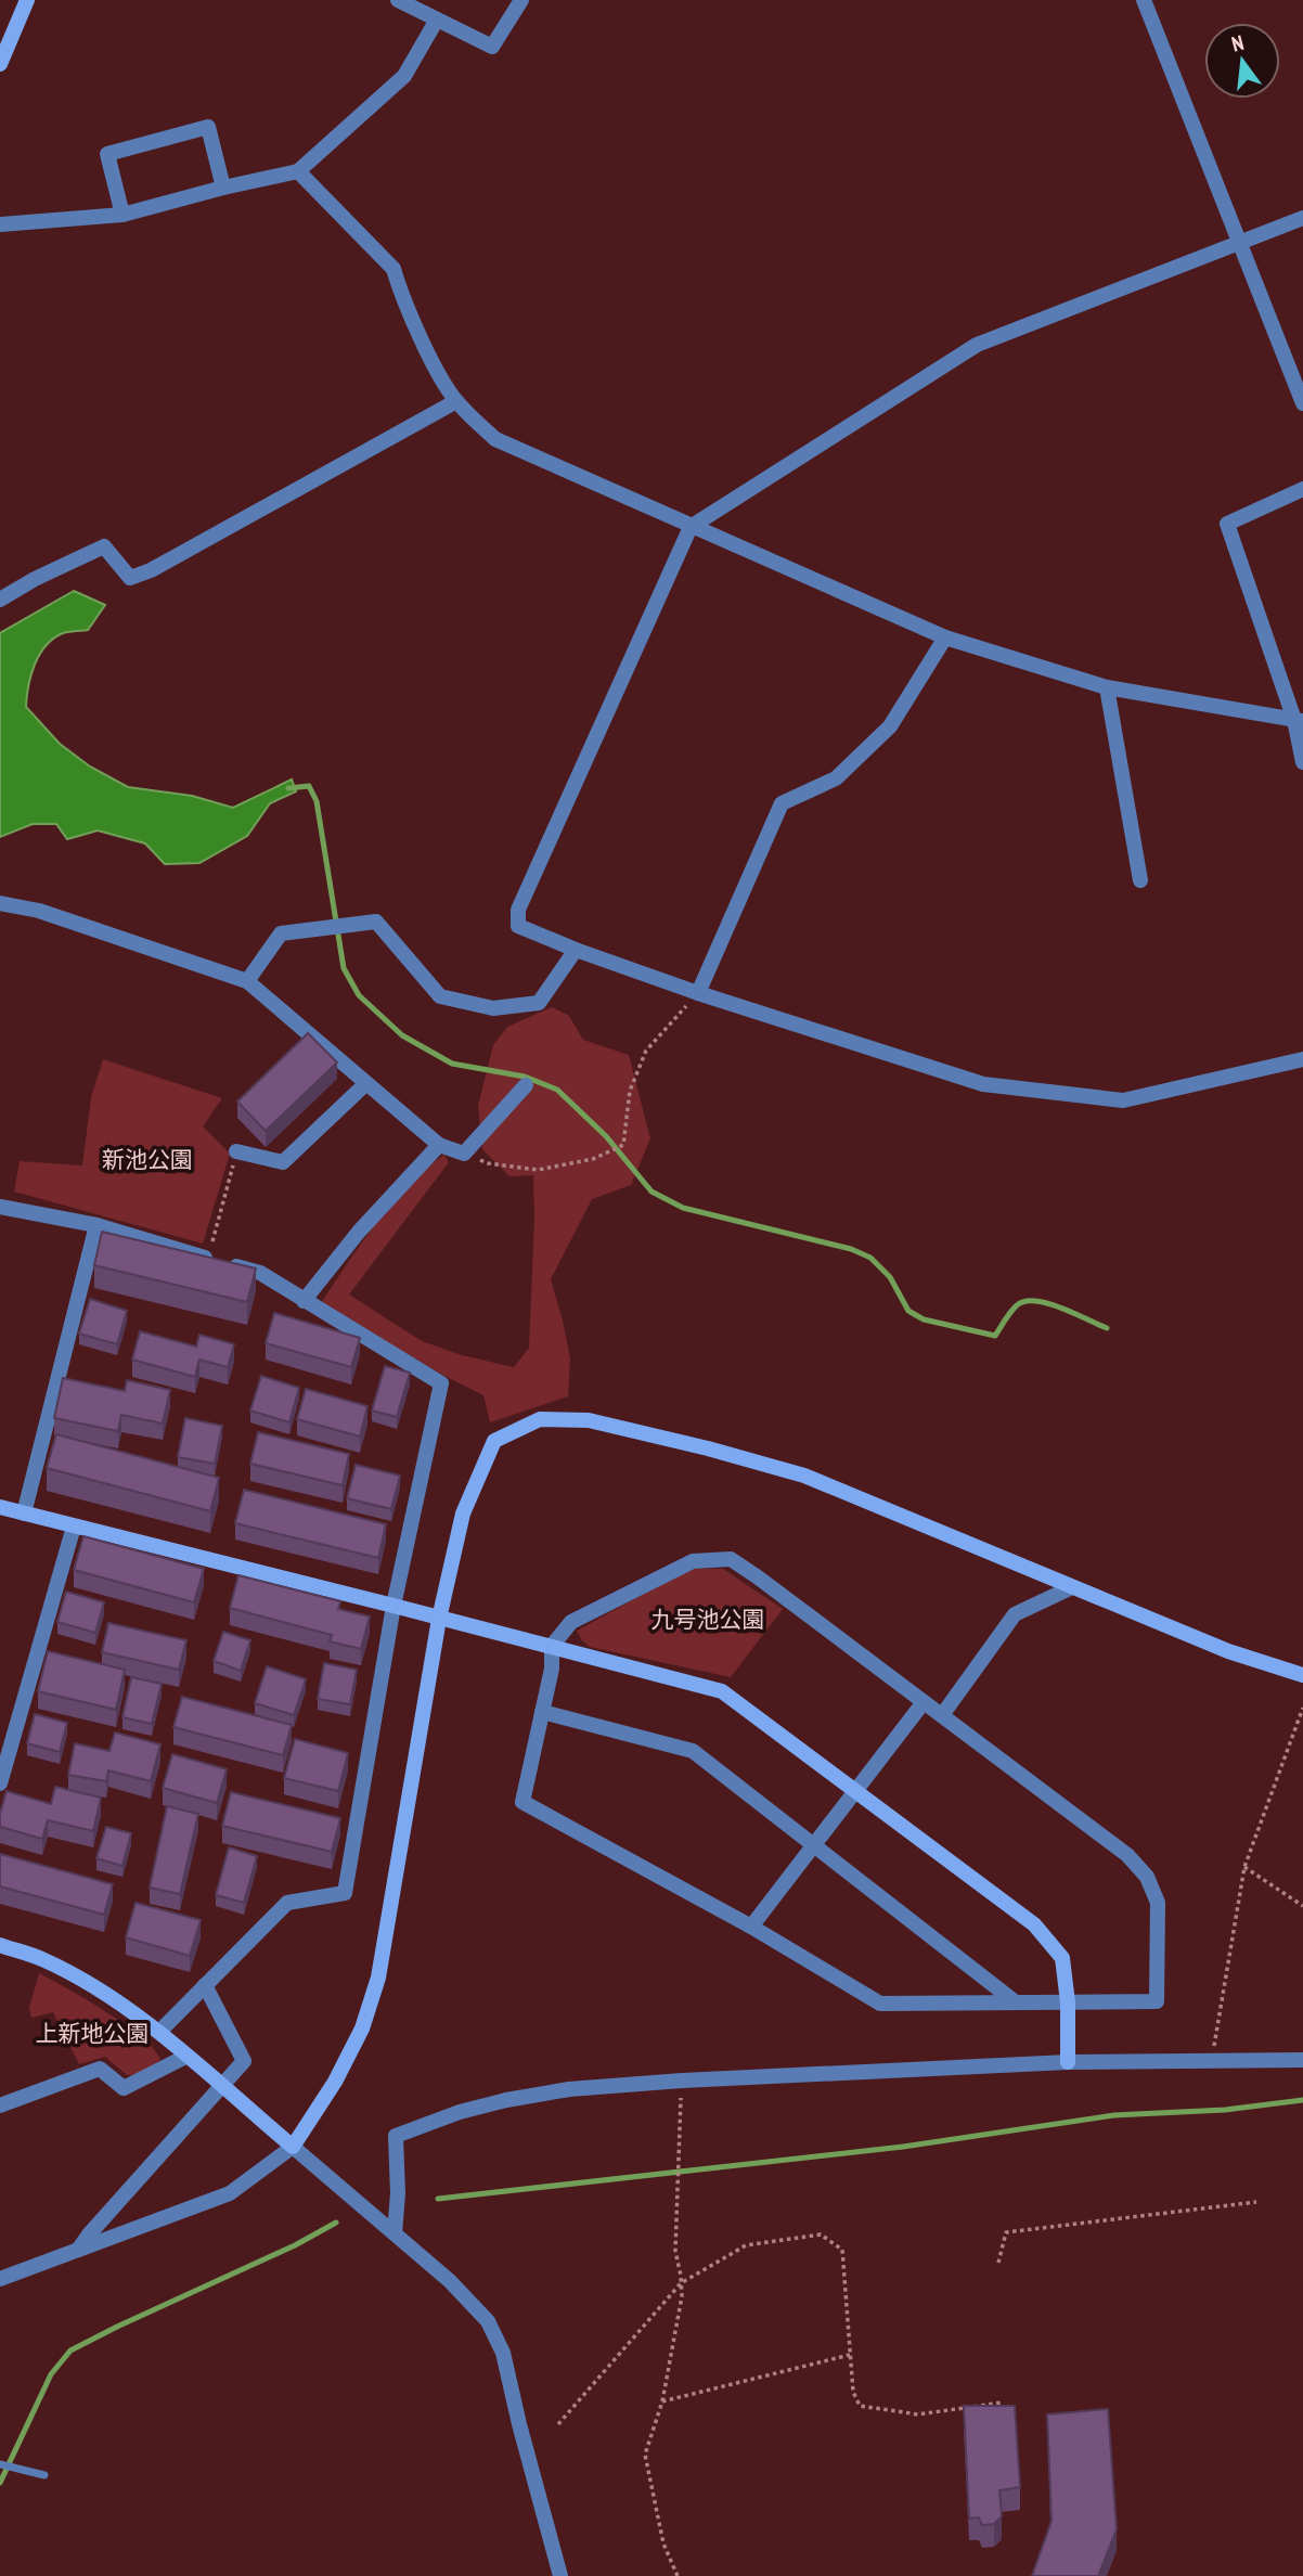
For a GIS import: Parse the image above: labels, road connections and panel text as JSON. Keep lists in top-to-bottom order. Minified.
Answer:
{"parks":["新池公園","九号池公園","上新地公園"],"north":"top"}
